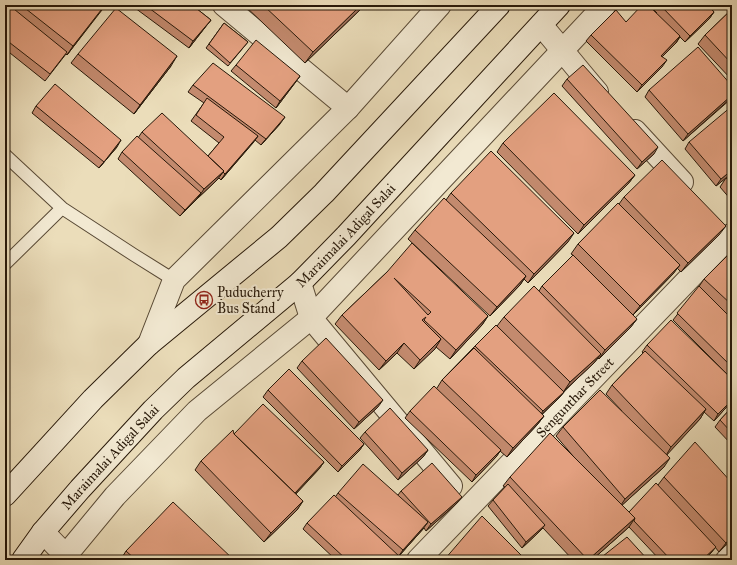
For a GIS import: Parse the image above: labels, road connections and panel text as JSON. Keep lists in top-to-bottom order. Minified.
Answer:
{"streets":{"street":["Maraimalai Adigal Salai","Sengunthar Street"]},"places":{"bus stop":["Puducherry Bus Stand"]}}
